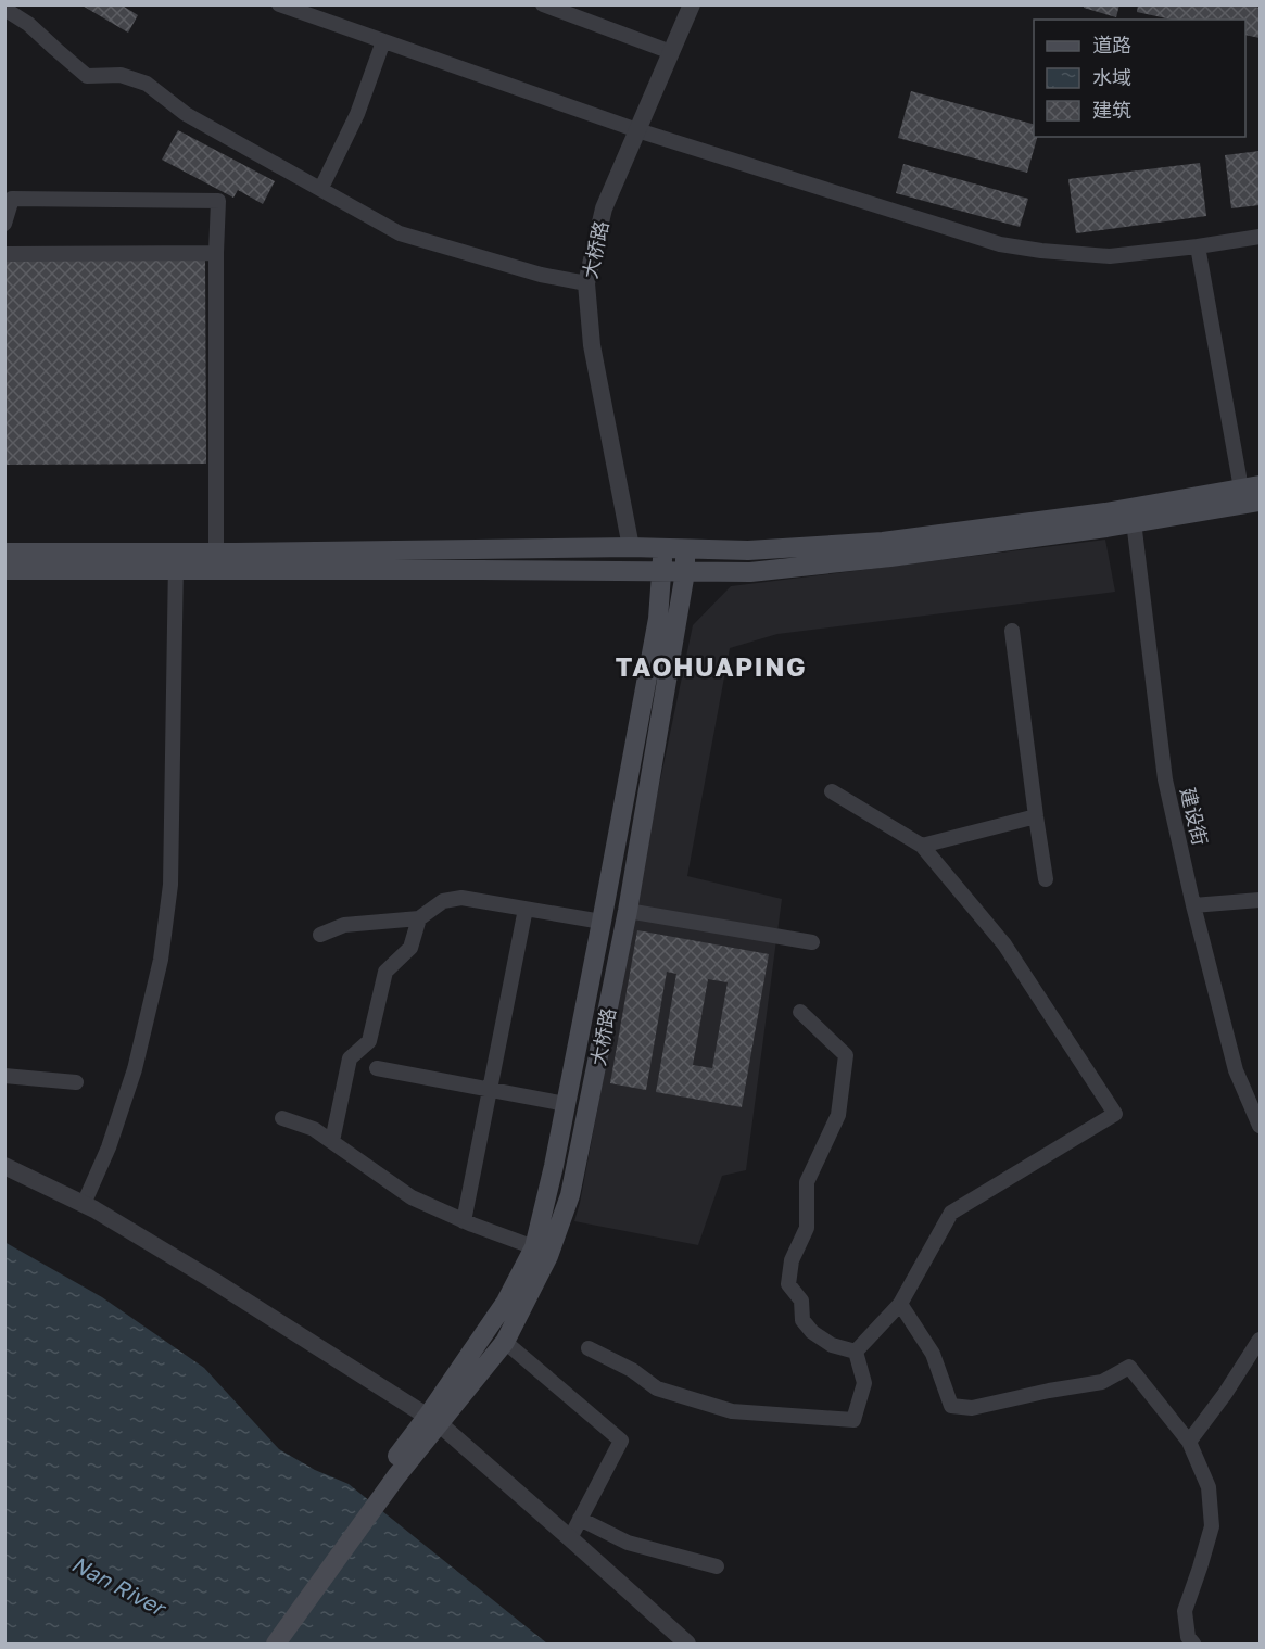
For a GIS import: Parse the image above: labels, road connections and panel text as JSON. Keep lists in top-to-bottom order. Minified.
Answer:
{"streets":{"main road":["大桥路"],"street":["建设街"]},"districts":["TAOHUAPING"],"water":["Nan River"],"legend":["道路","水域","建筑"]}
